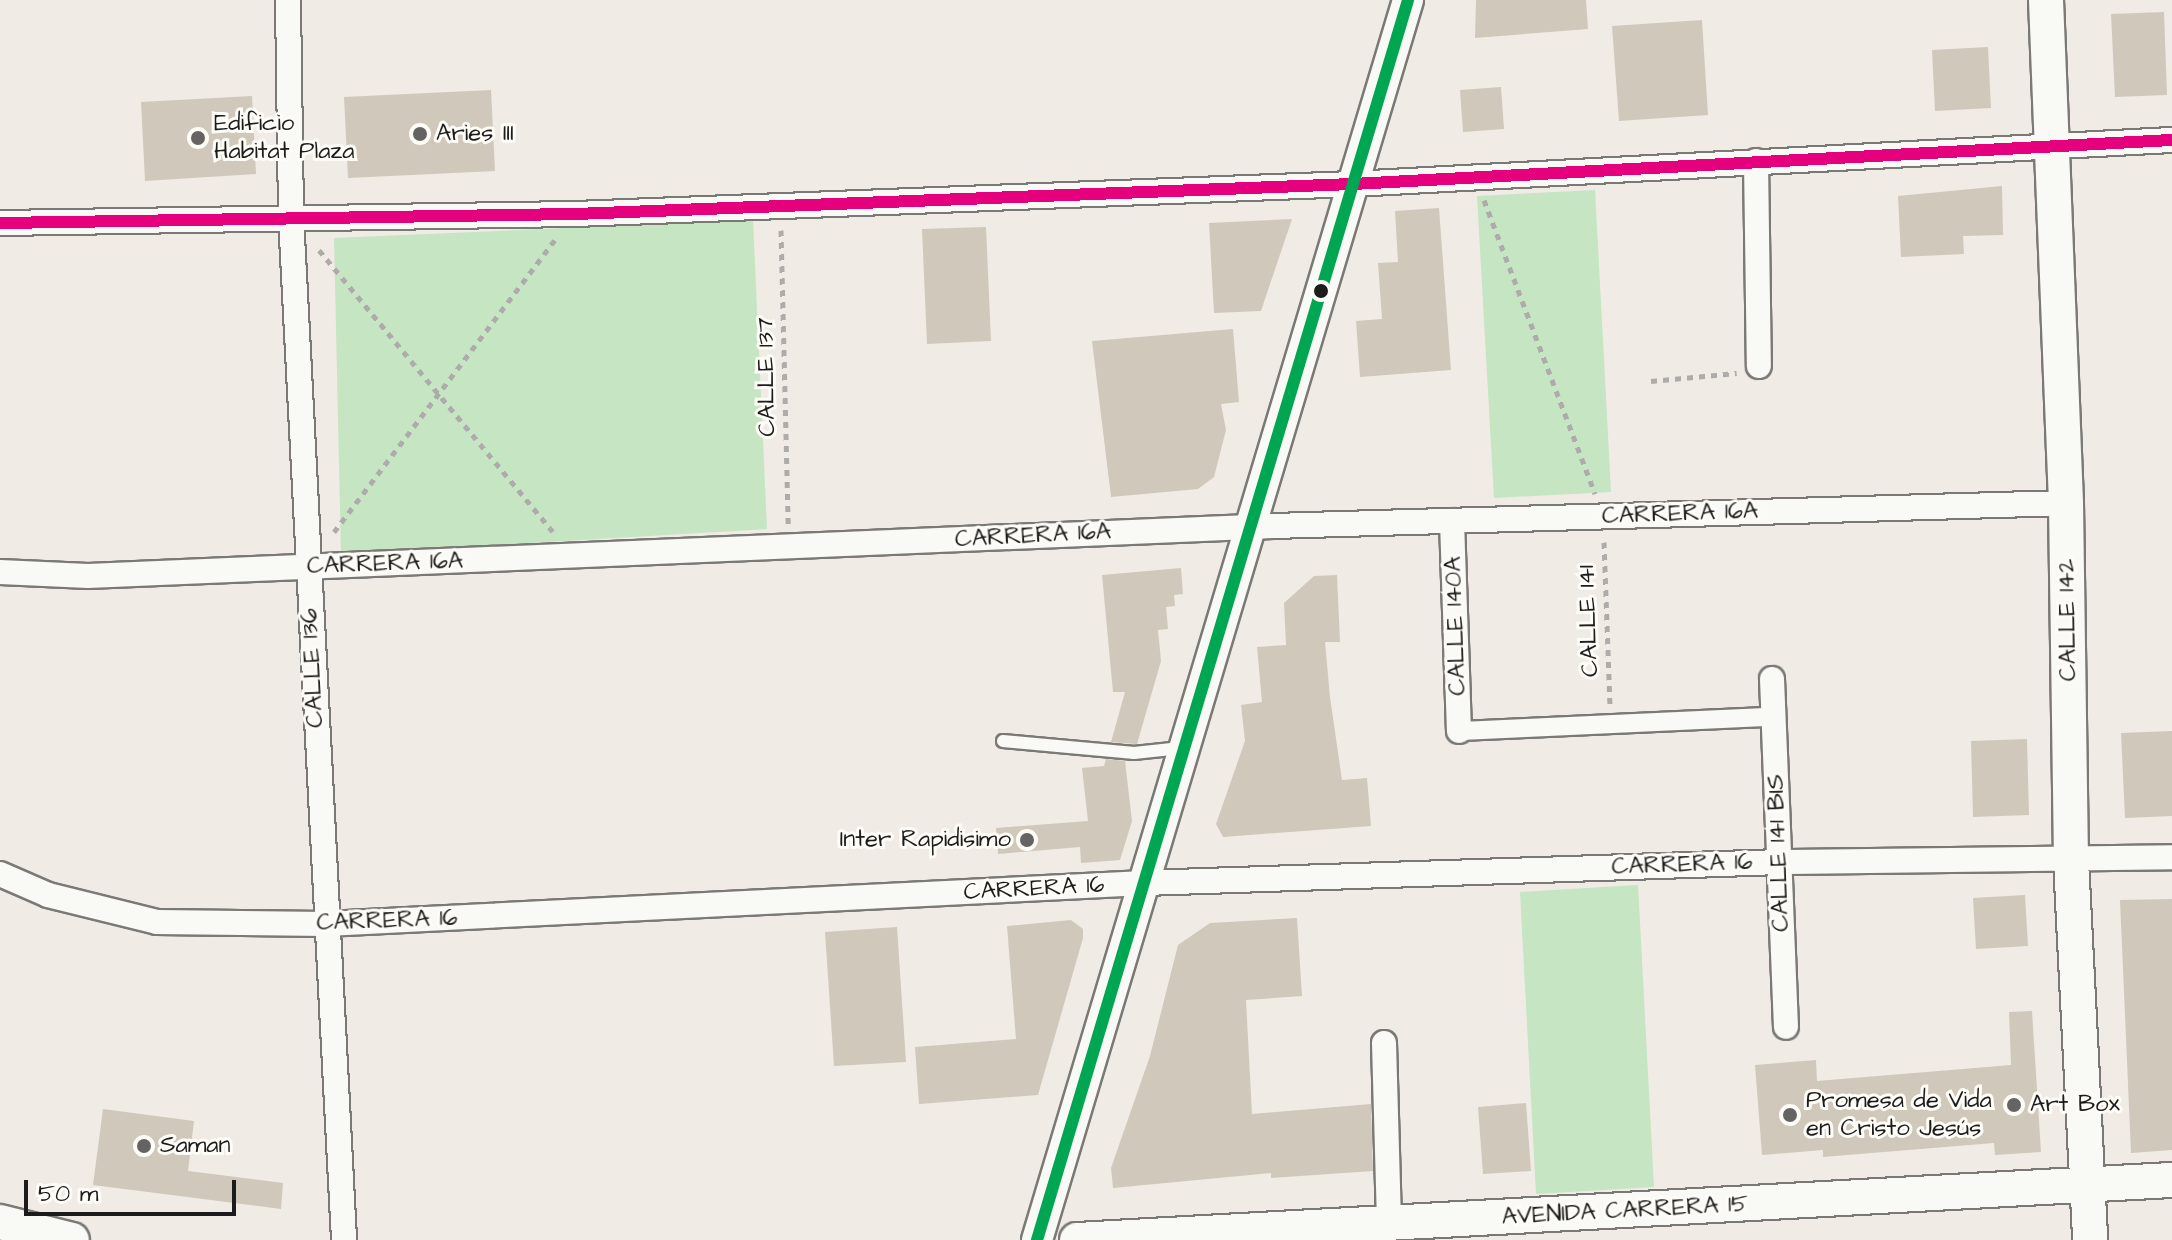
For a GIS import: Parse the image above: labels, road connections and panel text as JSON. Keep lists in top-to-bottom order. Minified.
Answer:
{"streets":{"main road":["CALLE 142","AVENIDA CARRERA 15"],"street":["CARRERA 16A","CALLE 140A","CALLE 136","CALLE 141 BIS","CARRERA 16"],"path":["CALLE 137","CALLE 141"]},"crossings":[["CALLE 137","CARRERA 16A"],["CARRERA 16A","CALLE 142"],["CARRERA 16A","CALLE 141"],["CARRERA 16A","CALLE 140A"],["CARRERA 16A","CALLE 136"],["CALLE 142","CARRERA 16"],["CALLE 142","AVENIDA CARRERA 15"],["CALLE 136","CARRERA 16"],["CALLE 141 BIS","CARRERA 16"]],"places":["Aries III","Edificio Habitat Plaza","Inter Rapidisimo","Art Box","Promesa de Vida en Cristo Jesús","Saman"],"scale_bar":"50 m"}
